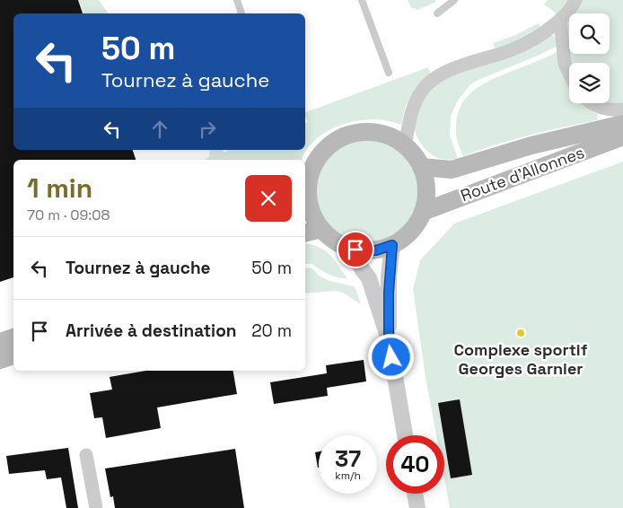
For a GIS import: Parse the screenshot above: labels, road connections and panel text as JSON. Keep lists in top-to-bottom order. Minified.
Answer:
{"streets":{"main road":["Route d'Allonnes"]},"places":["Complexe sportif Georges Garnier"],"page":{"turn":["50 m","Tournez à gauche"],"heading":["1 min","70 m · 09:08"],"list":[{"name":"Tournez à gauche","value":"50 m"},{"name":"Arrivée à destination","value":"20 m"}],"speed":"37 km/h","limit":"40"}}
